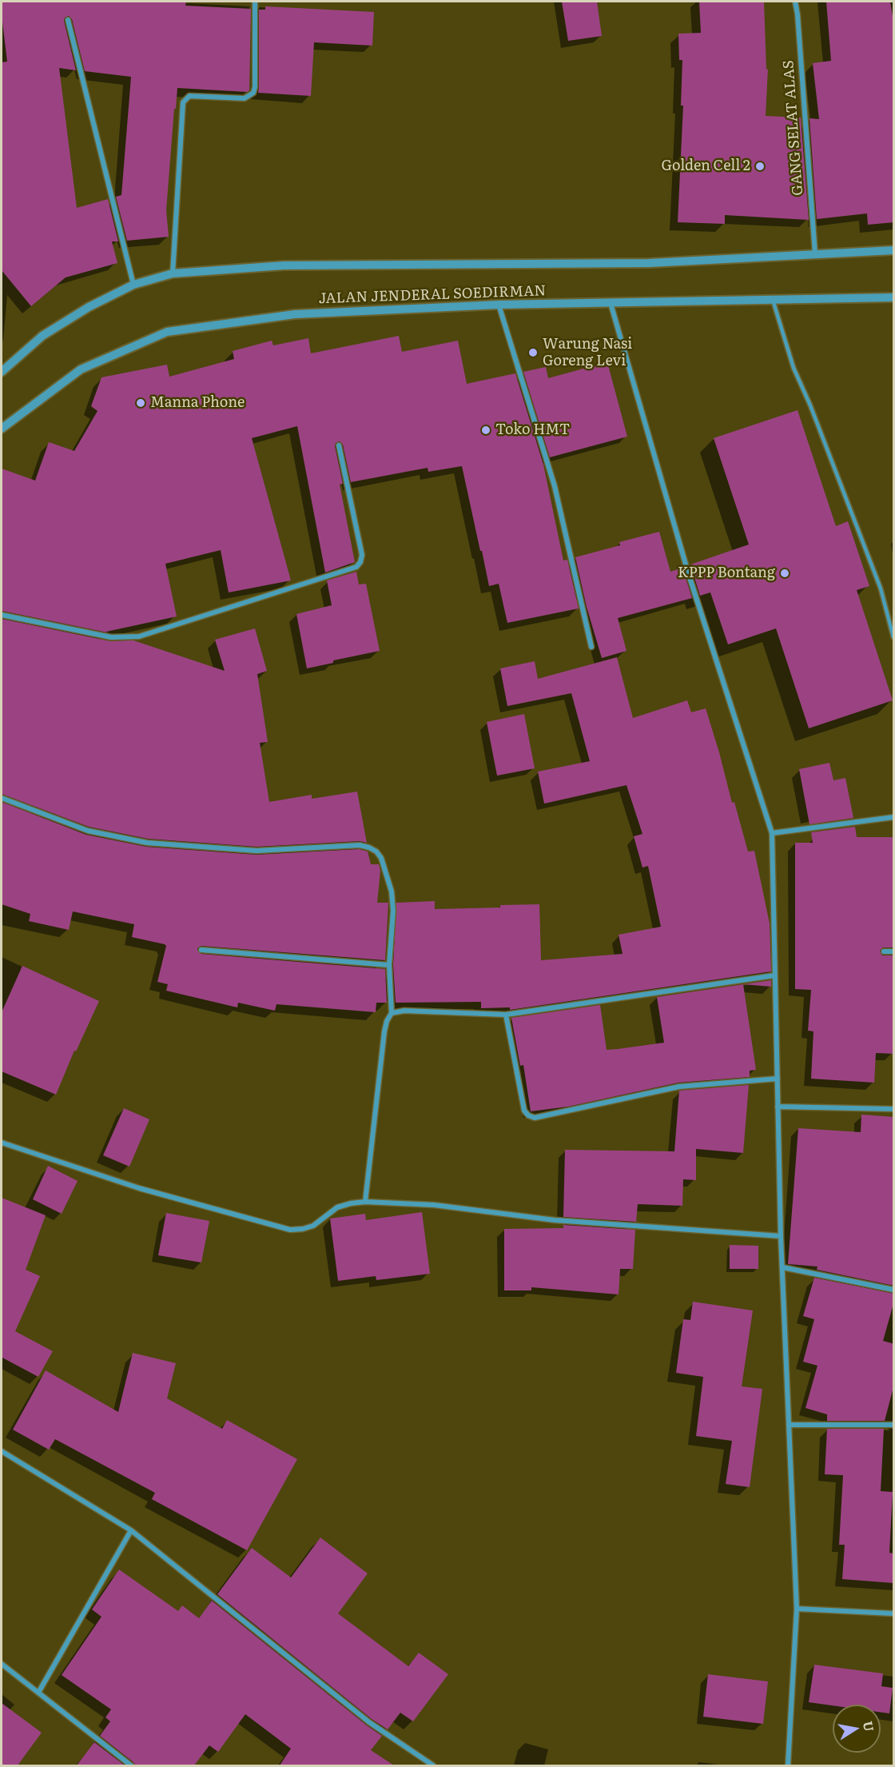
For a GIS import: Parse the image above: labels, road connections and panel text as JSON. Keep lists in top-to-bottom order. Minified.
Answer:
{"streets":{"street":["GANG SELAT ALAS","JALAN JENDERAL SOEDIRMAN"]},"crossings":[["GANG SELAT ALAS","JALAN JENDERAL SOEDIRMAN"]],"places":["Golden Cell 2","Warung Nasi Goreng Levi","Manna Phone","Toko HMT","KPPP Bontang"],"north":"right"}
